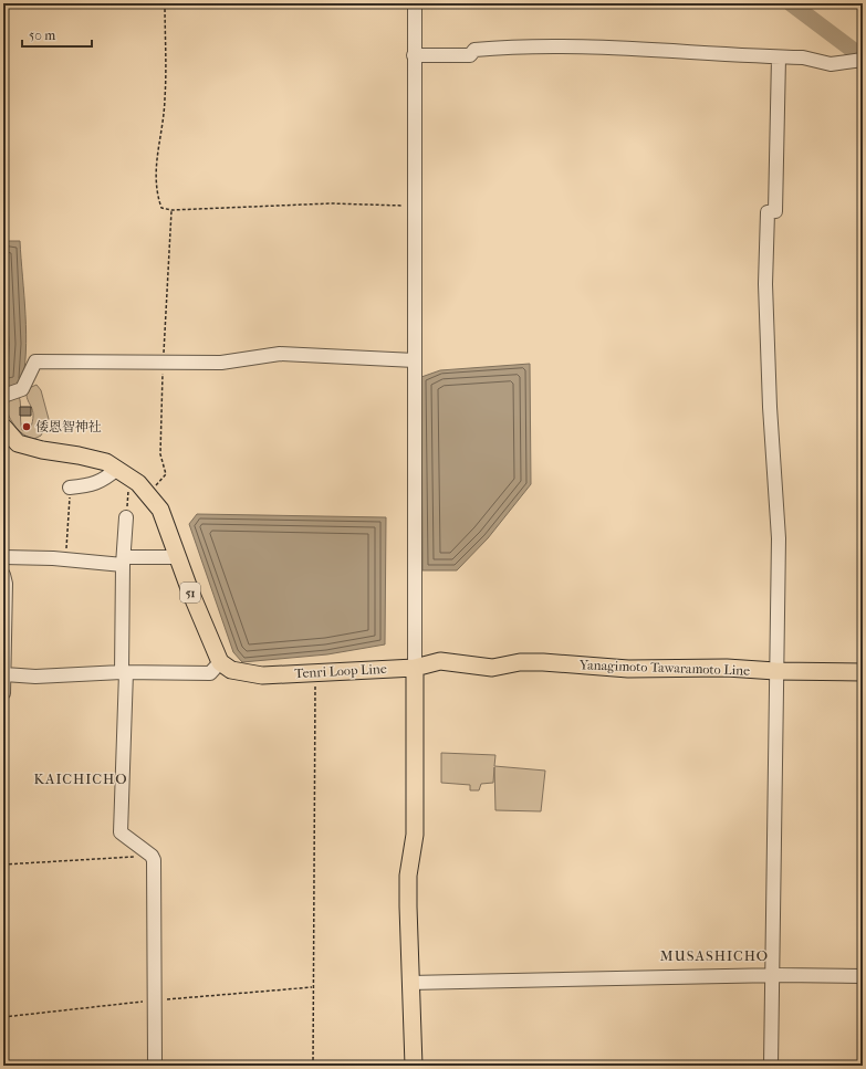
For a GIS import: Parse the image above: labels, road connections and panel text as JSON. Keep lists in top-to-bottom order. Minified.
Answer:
{"streets":{"main road":["51","Yanagimoto Tawaramoto Line","Tenri Loop Line"]},"crossings":[["51","Tenri Loop Line"],["Yanagimoto Tawaramoto Line","Tenri Loop Line"]],"districts":["KAICHICHO","MUSASHICHO"],"places":["倭恩智神社"],"scale_bar":"50 m"}
